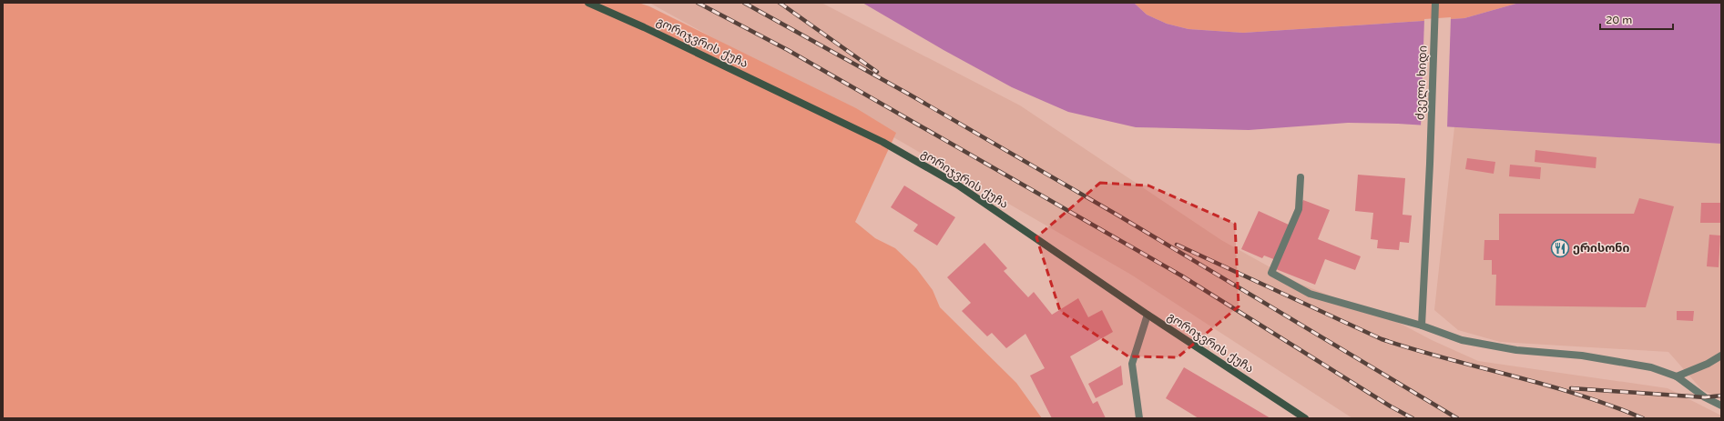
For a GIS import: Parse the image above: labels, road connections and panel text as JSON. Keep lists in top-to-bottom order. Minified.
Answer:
{"streets":{"main road":["გორიჯვრის ქუჩა"],"street":["ძველი ხიდი"]},"places":{"restaurant":["ერისონი"]},"scale_bar":"20 m"}
